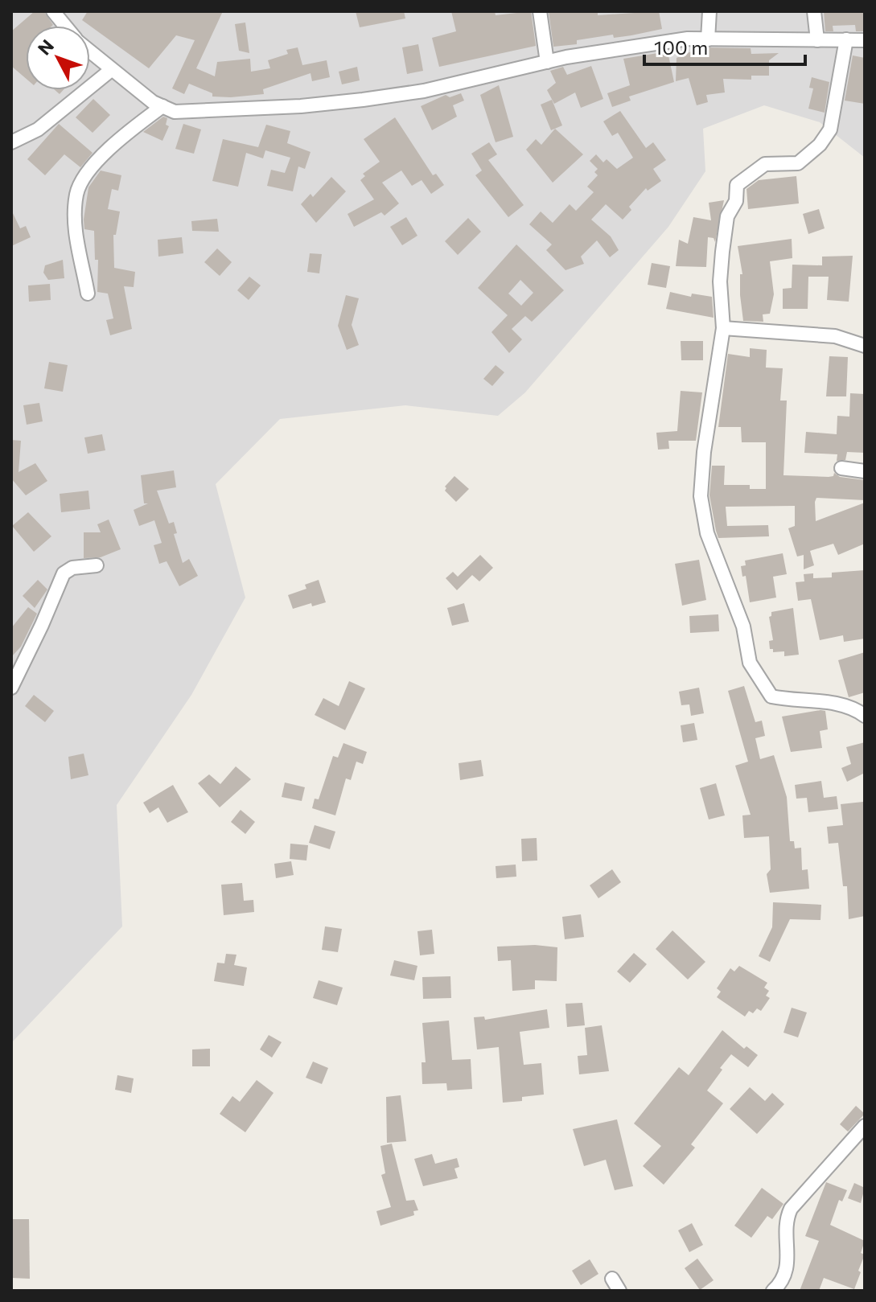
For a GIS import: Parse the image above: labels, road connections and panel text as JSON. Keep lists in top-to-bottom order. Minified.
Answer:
{"scale_bar":"100 m","north":"top left"}
